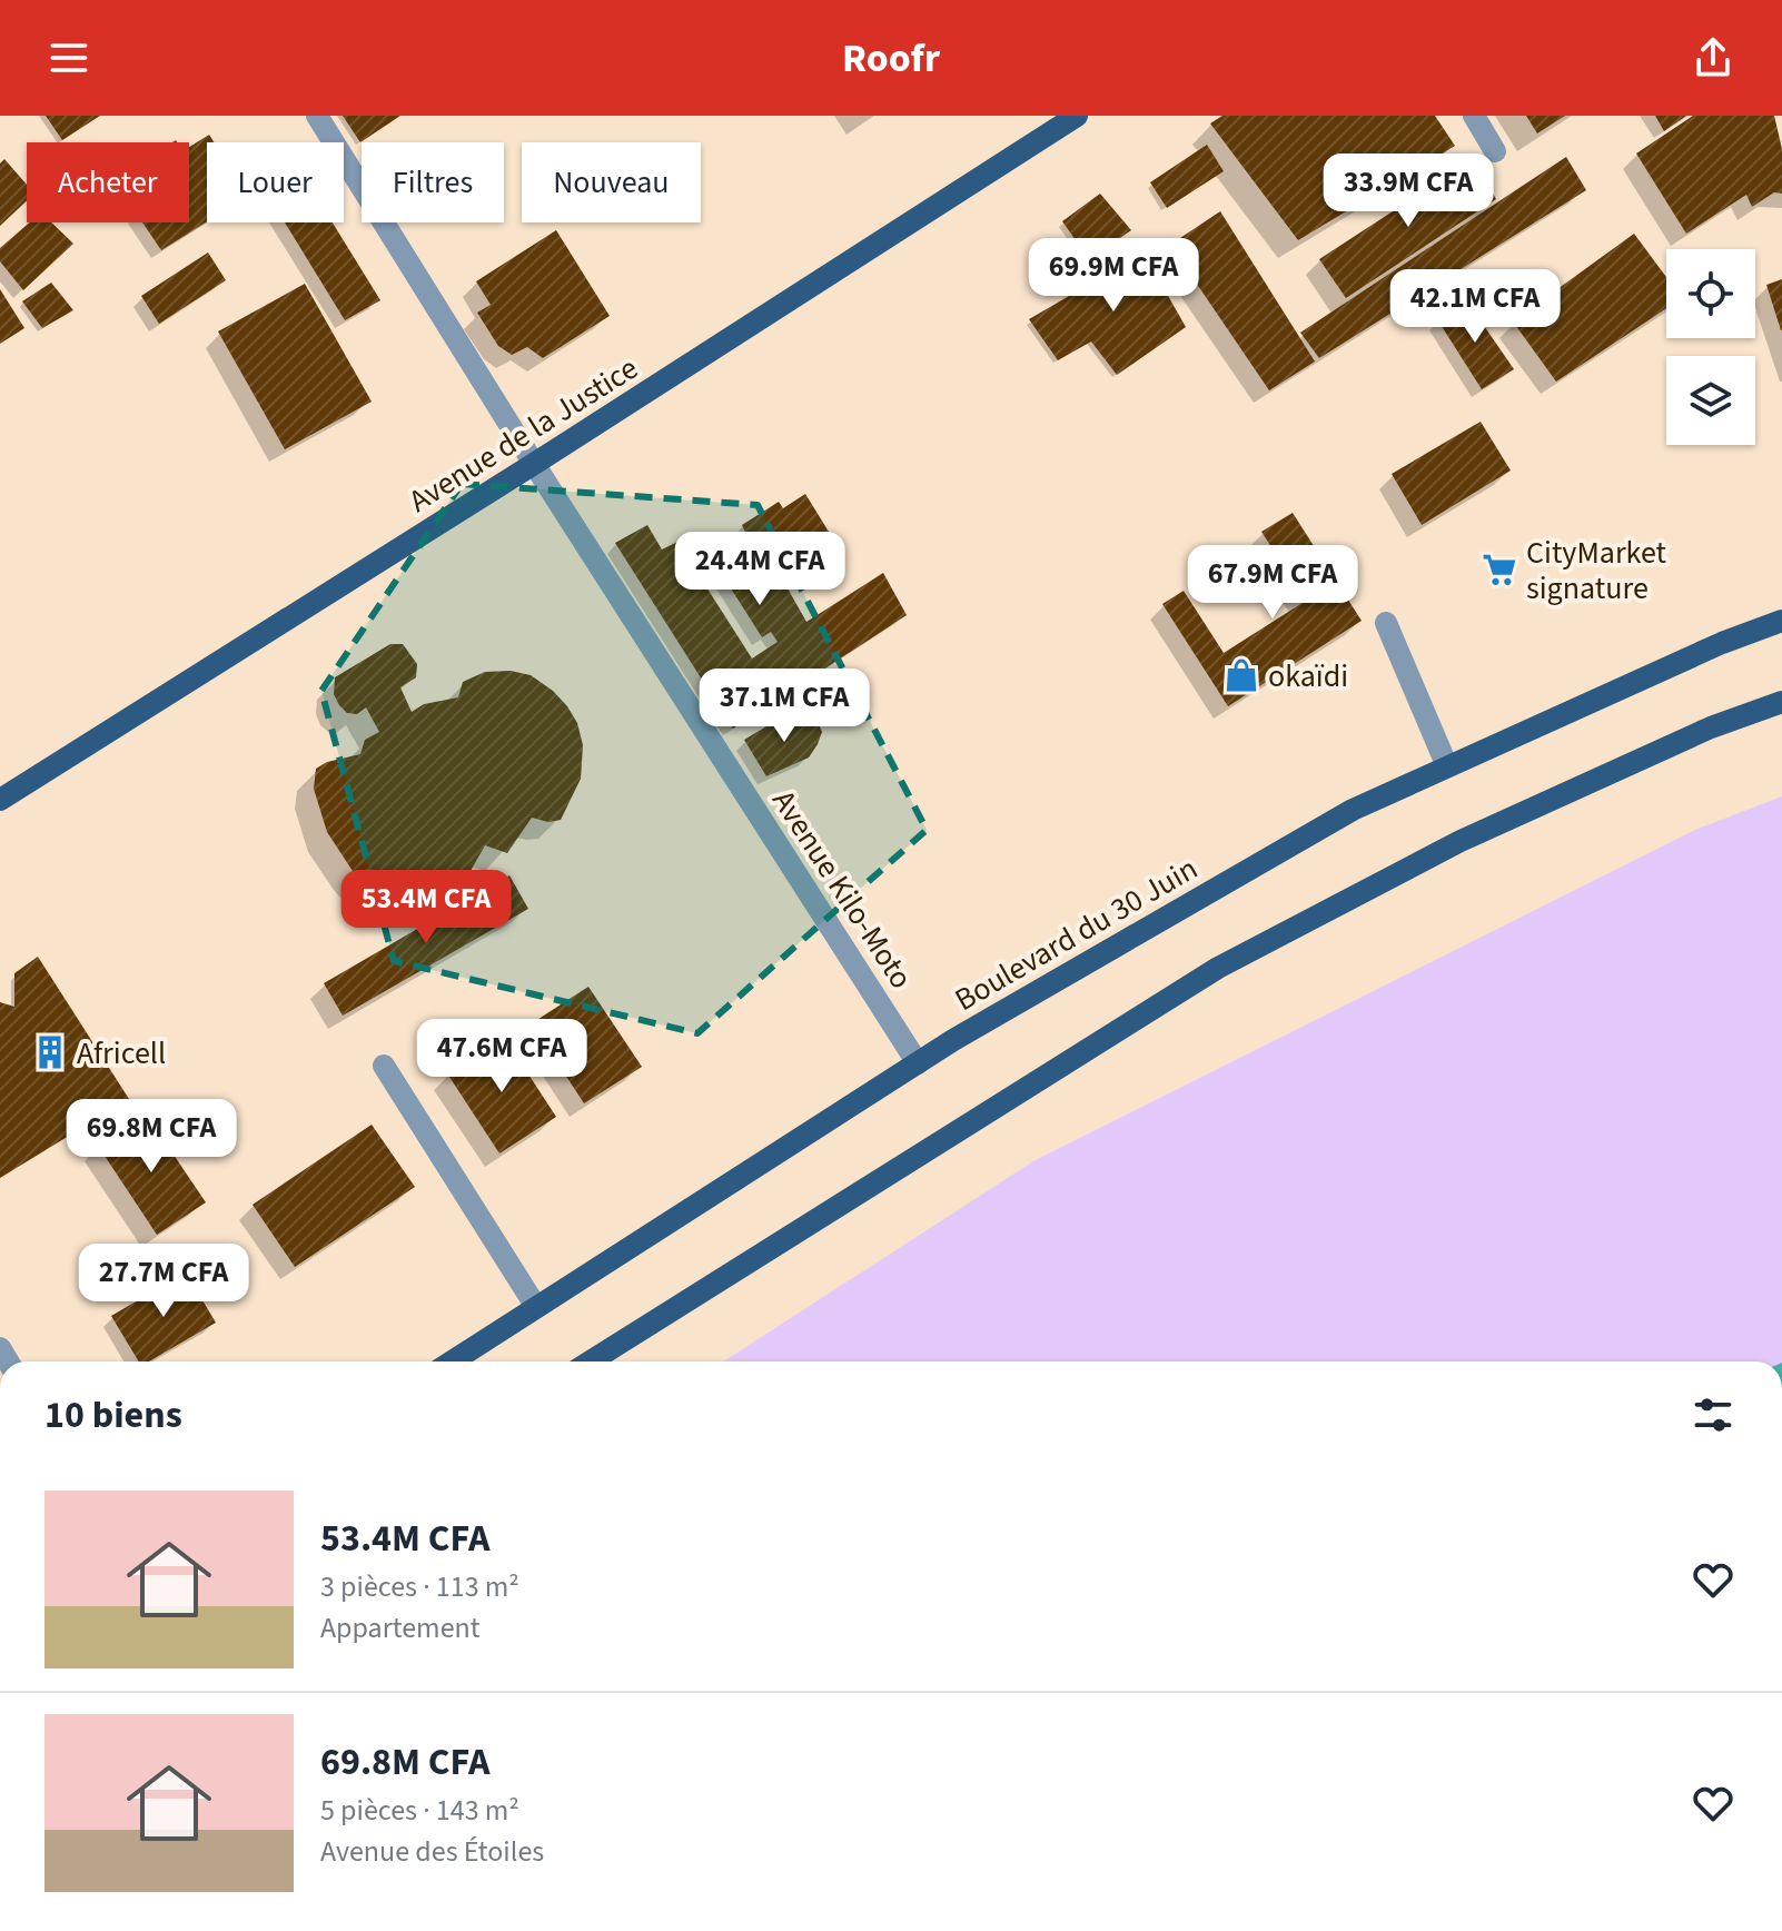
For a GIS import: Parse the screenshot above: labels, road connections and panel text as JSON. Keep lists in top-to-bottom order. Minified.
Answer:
{"streets":{"main road":["Avenue de la Justice","Boulevard du 30 Juin"],"street":["Avenue Kilo-Moto"]},"crossings":[["Avenue de la Justice","Avenue Kilo-Moto"],["Avenue Kilo-Moto","Boulevard du 30 Juin"]],"places":{"supermarket":["CityMarket signature"],"shop":["okaïdi"],"building":["Africell"]},"page":{"header":"Roofr","chip":["Acheter","Louer","Filtres","Nouveau"],"price":["33.9M CFA","69.9M CFA","42.1M CFA","24.4M CFA","67.9M CFA","37.1M CFA","53.4M CFA","47.6M CFA","69.8M CFA","27.7M CFA"],"heading":"10 biens","list":[{"name":"53.4M CFA","note":"3 pièces · 113 m² · Appartement"},{"name":"69.8M CFA","note":"5 pièces · 143 m² · Avenue des Étoiles"}]}}
